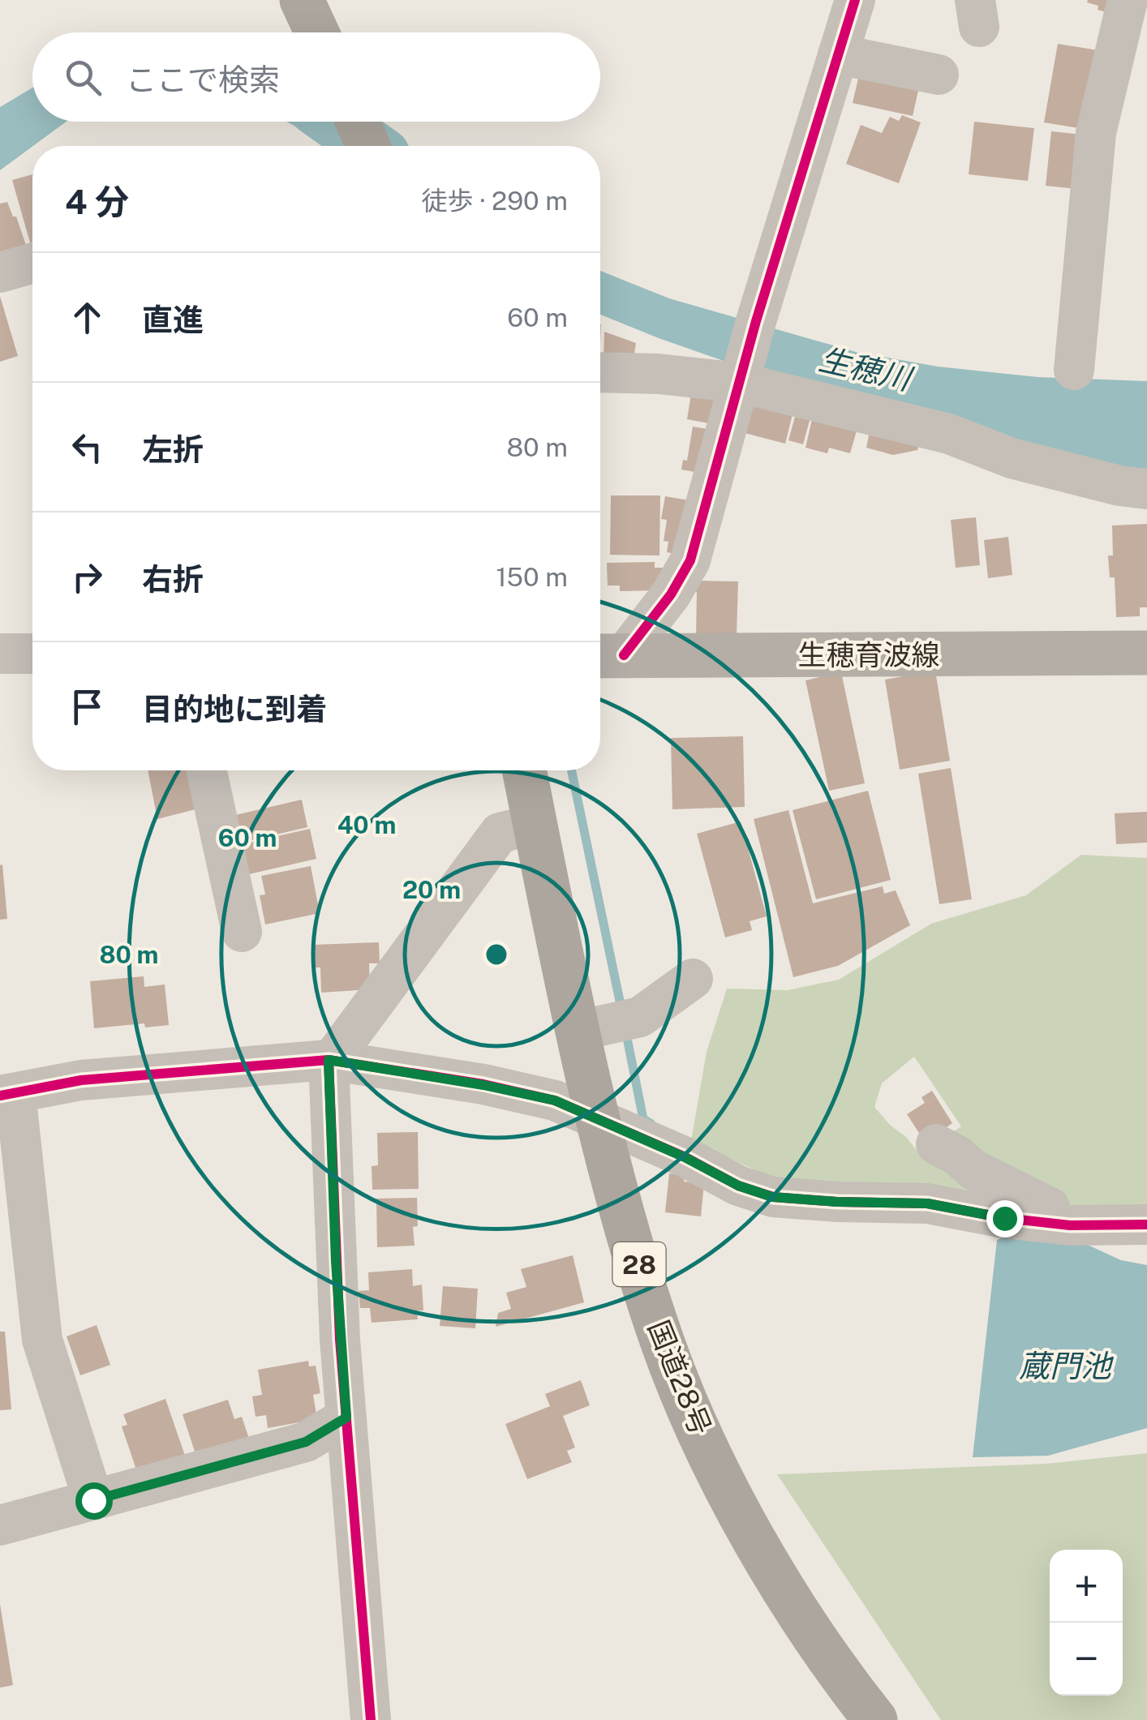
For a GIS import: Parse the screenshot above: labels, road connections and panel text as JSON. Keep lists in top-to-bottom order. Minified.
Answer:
{"streets":{"highway":["28","国道28号"],"main road":["生穂育波線"]},"water":["生穂川","蔵門池"],"page":{"search":"ここで検索","heading":["4 分","徒歩 · 290 m"],"list":[["直進","60 m"],["左折","80 m"],["右折","150 m"],"目的地に到着"],"map_buttons":["+","−"]},"rings":["40 m","60 m","20 m","80 m"]}
